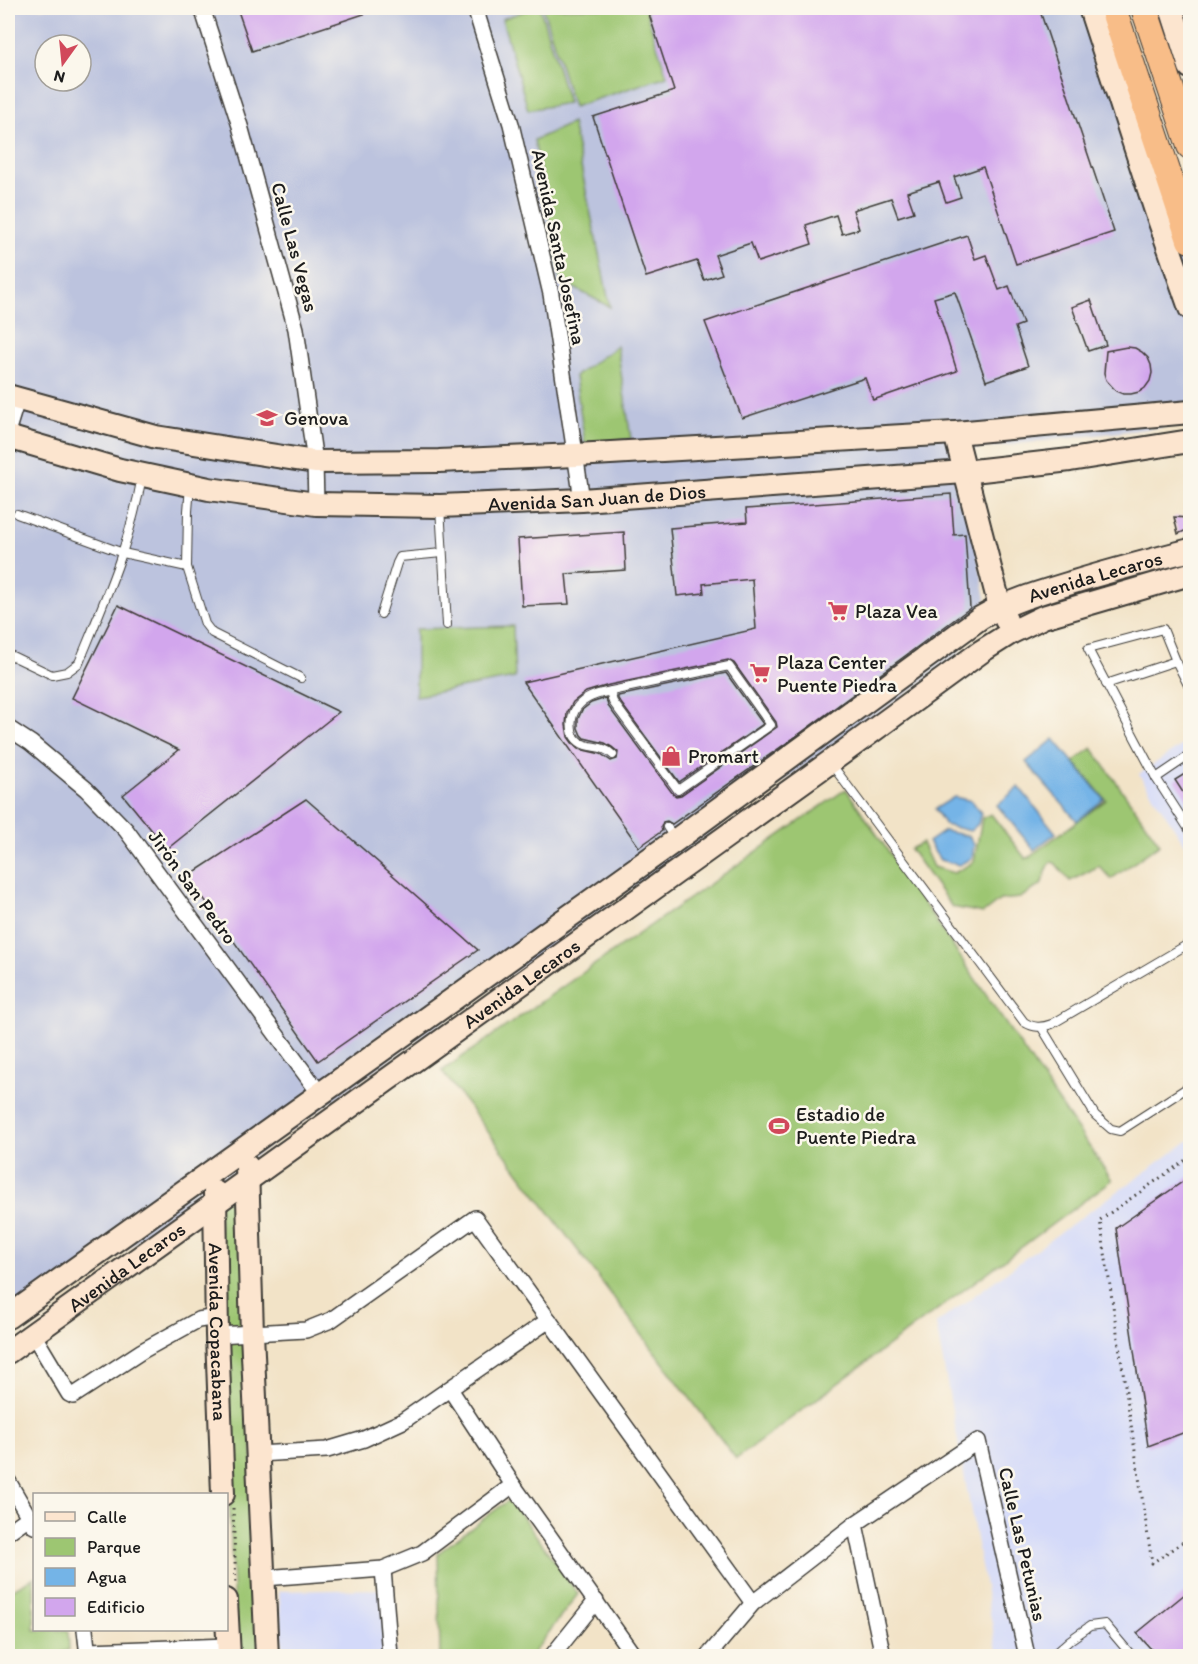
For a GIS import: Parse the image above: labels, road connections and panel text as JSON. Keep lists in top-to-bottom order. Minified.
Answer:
{"streets":{"main road":["Avenida San Juan de Dios","Avenida Lecaros","Avenida Copacabana"],"street":["Calle Las Vegas","Avenida Santa Josefina","Jirón San Pedro","Calle Las Petunias"]},"crossings":[["Calle Las Vegas","Avenida San Juan de Dios"],["Avenida Santa Josefina","Avenida San Juan de Dios"],["Avenida San Juan de Dios","Avenida Lecaros"],["Avenida Lecaros","Jirón San Pedro"],["Avenida Lecaros","Avenida Copacabana"]],"places":{"school or university":["Genova"],"supermarket":["Plaza Vea","Plaza Center Puente Piedra"],"shop":["Promart"],"sports":["Estadio de Puente Piedra"]},"legend":["Calle","Parque","Agua","Edificio"],"north":"bottom"}
